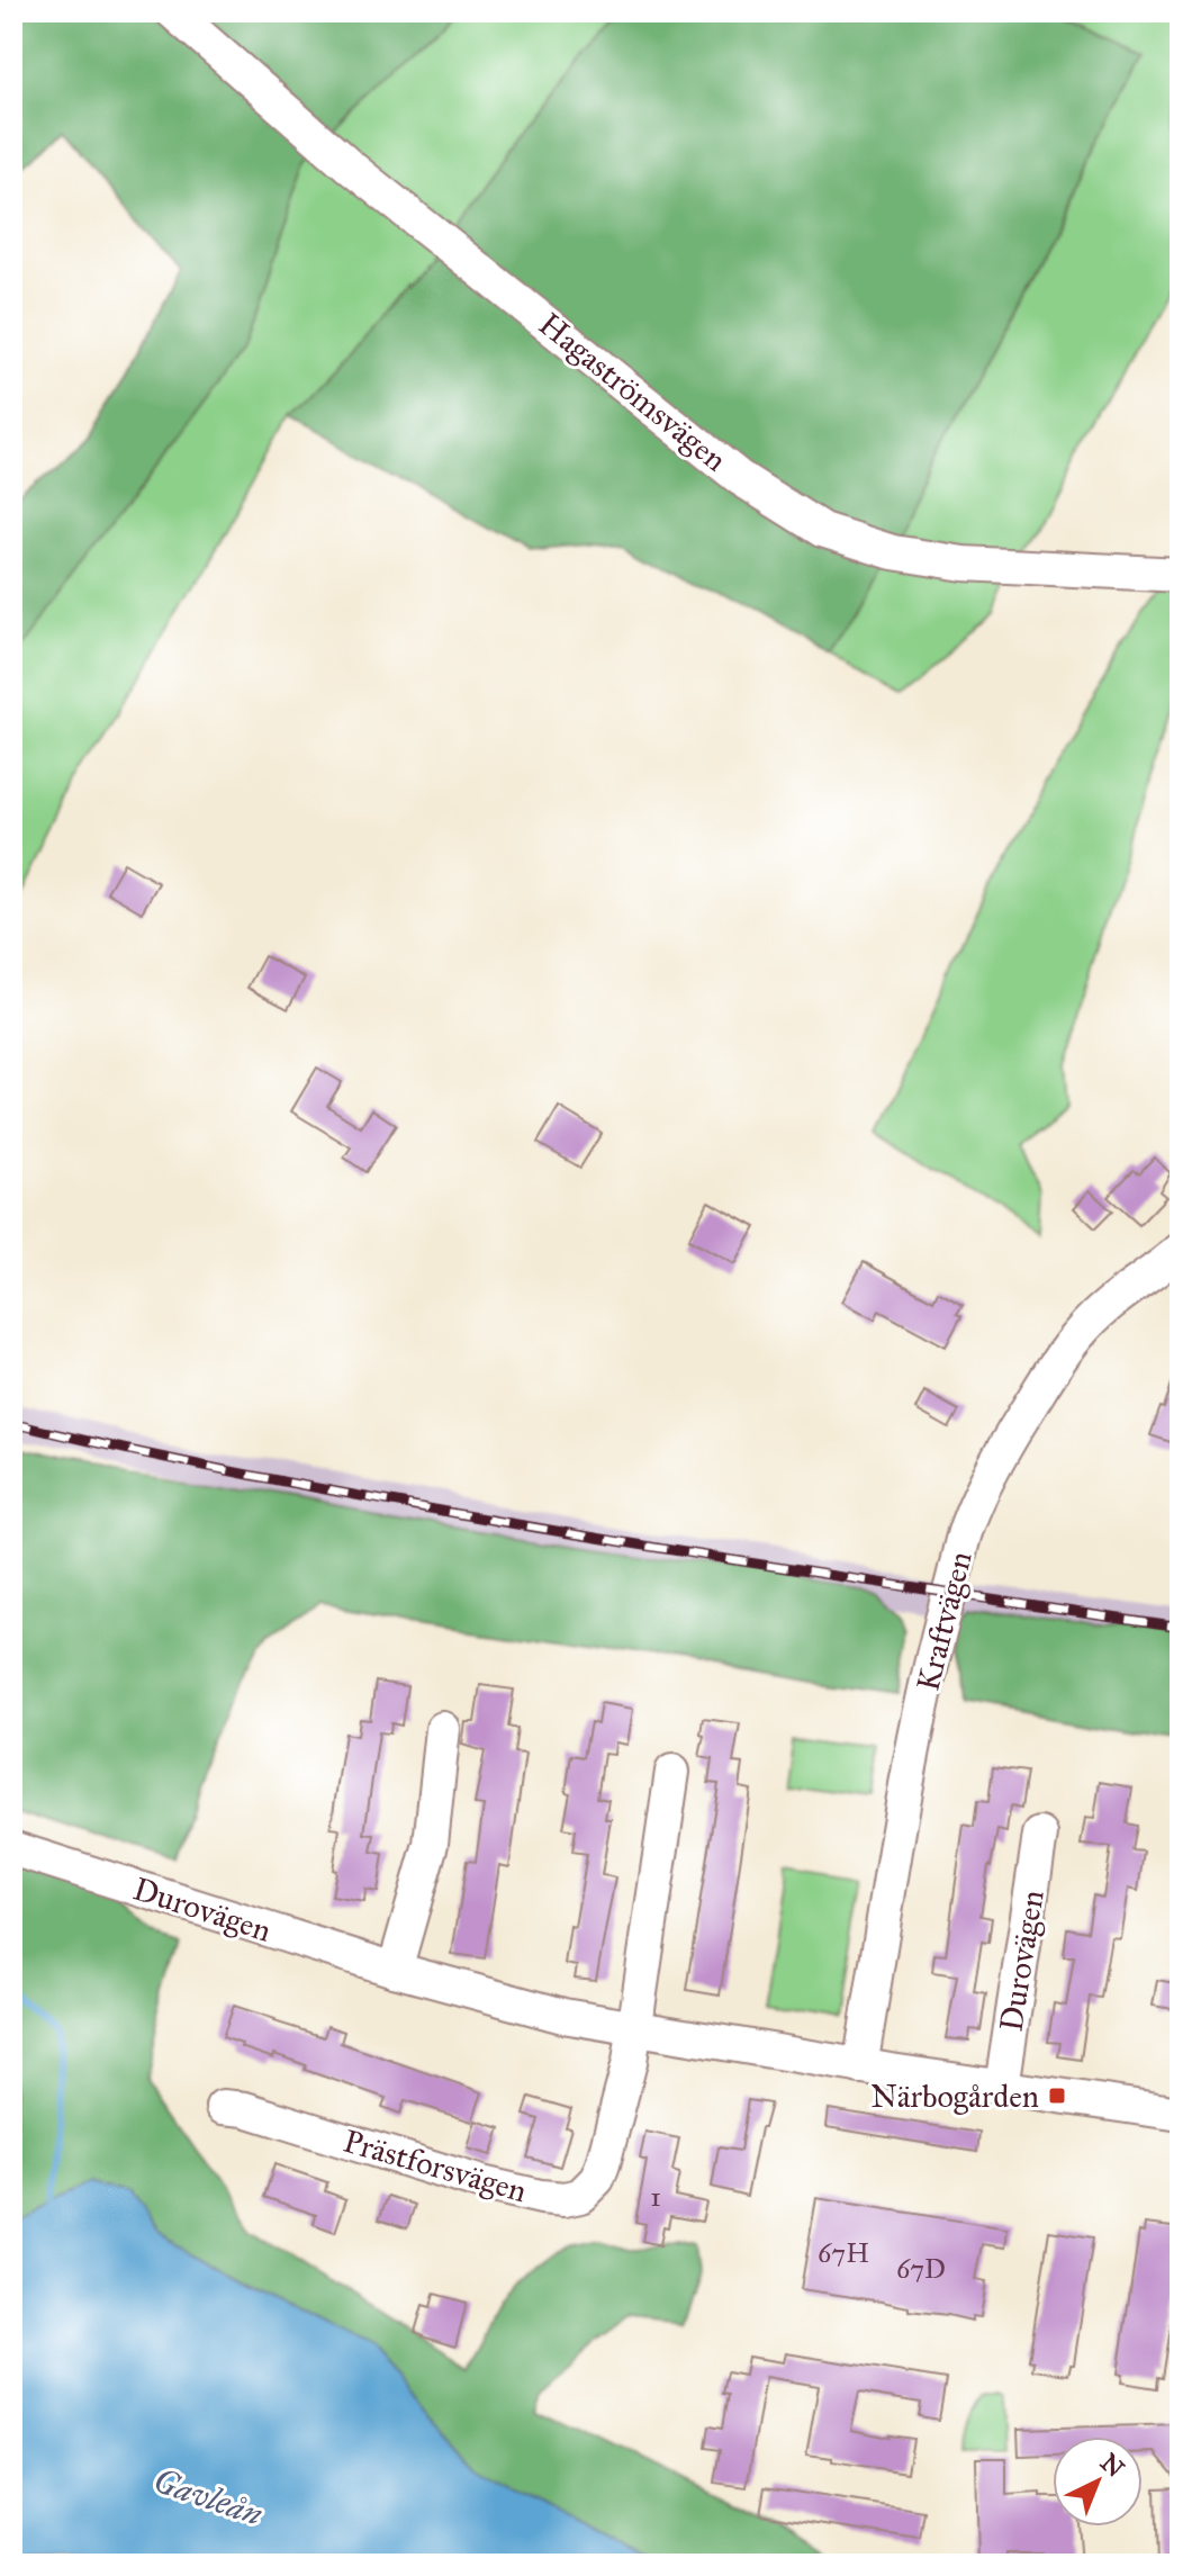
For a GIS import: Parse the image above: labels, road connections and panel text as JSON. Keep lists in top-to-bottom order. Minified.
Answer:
{"streets":{"street":["Hagaströmsvägen","Kraftvägen","Durovägen","Prästforsvägen"]},"crossings":[["Kraftvägen","Durovägen"],["Durovägen","Prästforsvägen"]],"water":["Gavleån"],"places":{"transit":["Närbogården"]},"house_numbers":["1","67H","67D"],"north":"top right"}
